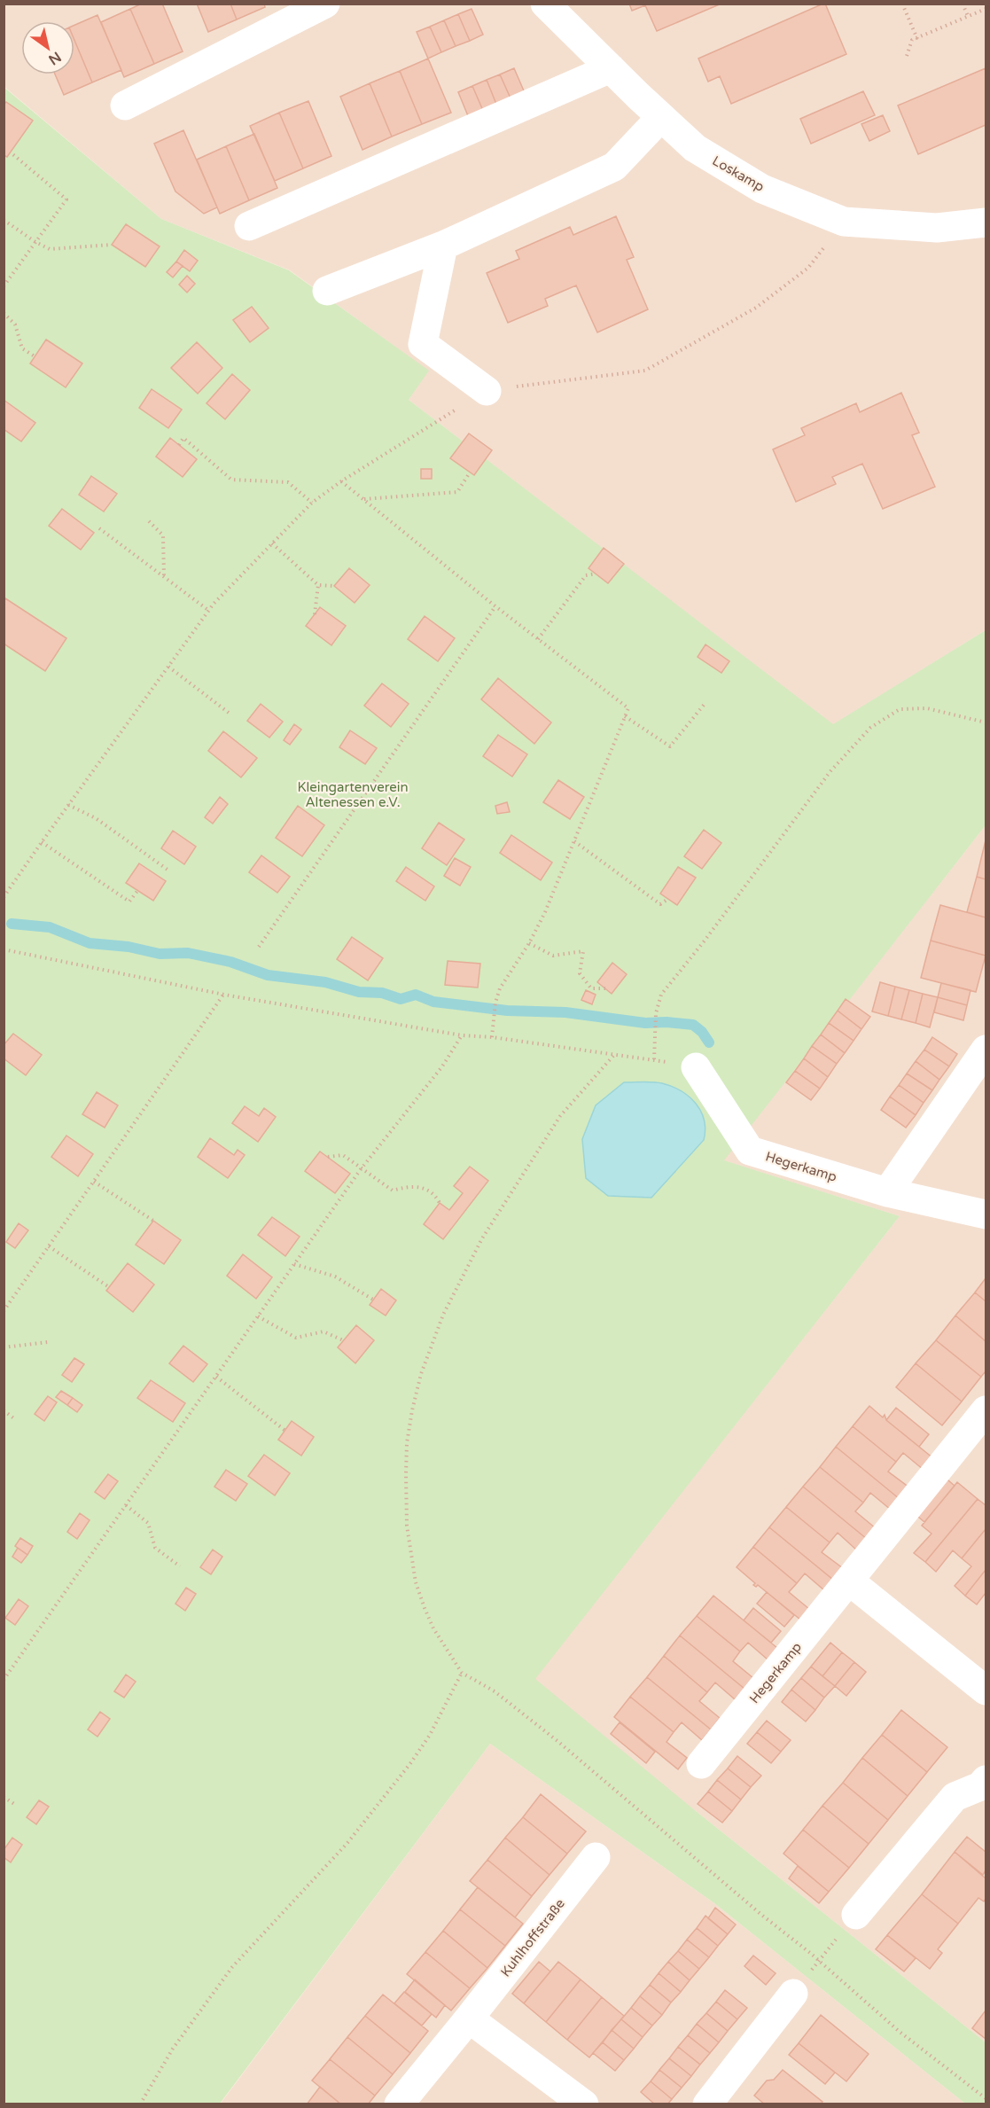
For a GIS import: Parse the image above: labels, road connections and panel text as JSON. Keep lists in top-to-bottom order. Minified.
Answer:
{"streets":{"street":["Loskamp","Hegerkamp","Kuhlhoffstraße"]},"parks":["Kleingartenverein Altenessen e.V."],"north":"bottom right"}
